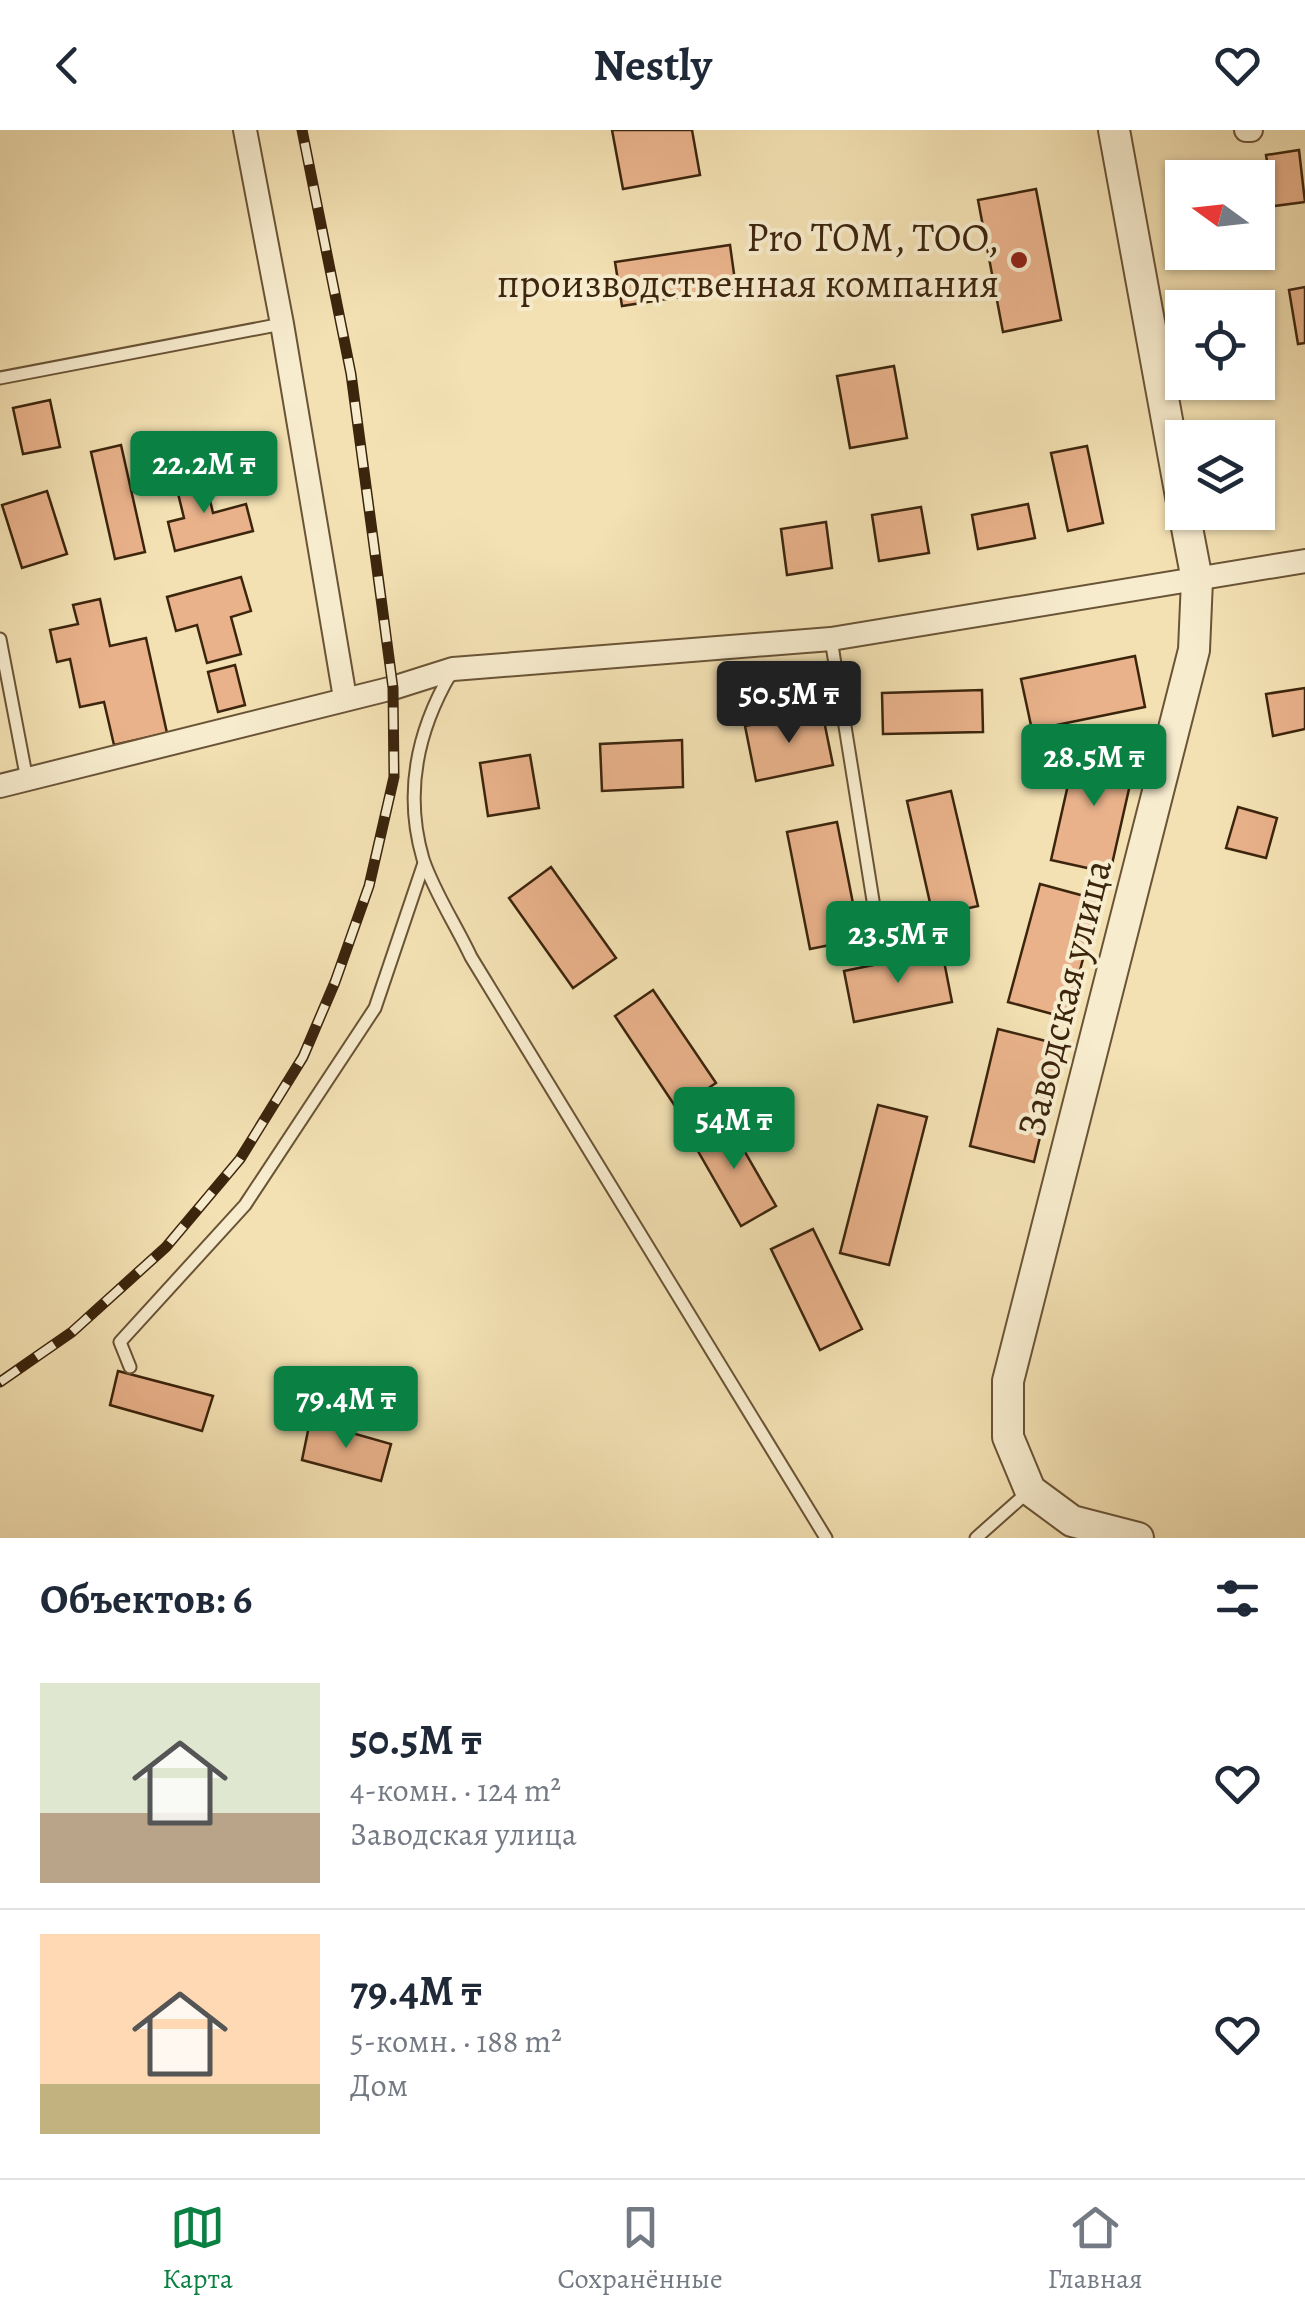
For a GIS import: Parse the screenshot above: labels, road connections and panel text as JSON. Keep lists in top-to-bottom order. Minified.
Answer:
{"streets":{"street":["Заводская улица"]},"places":["Pro TOM, ТОО, производственная компания"],"north":"left","page":{"header":"Nestly","price":["22.2M ₸","50.5M ₸","28.5M ₸","23.5M ₸","54M ₸","79.4M ₸"],"heading":"Объектов: 6","list":[{"name":"50.5M ₸","note":"4-комн. · 124 m² · Заводская улица"},{"name":"79.4M ₸","note":"5-комн. · 188 m² · Дом"}],"tabs":["Карта","Сохранённые","Главная"]}}
